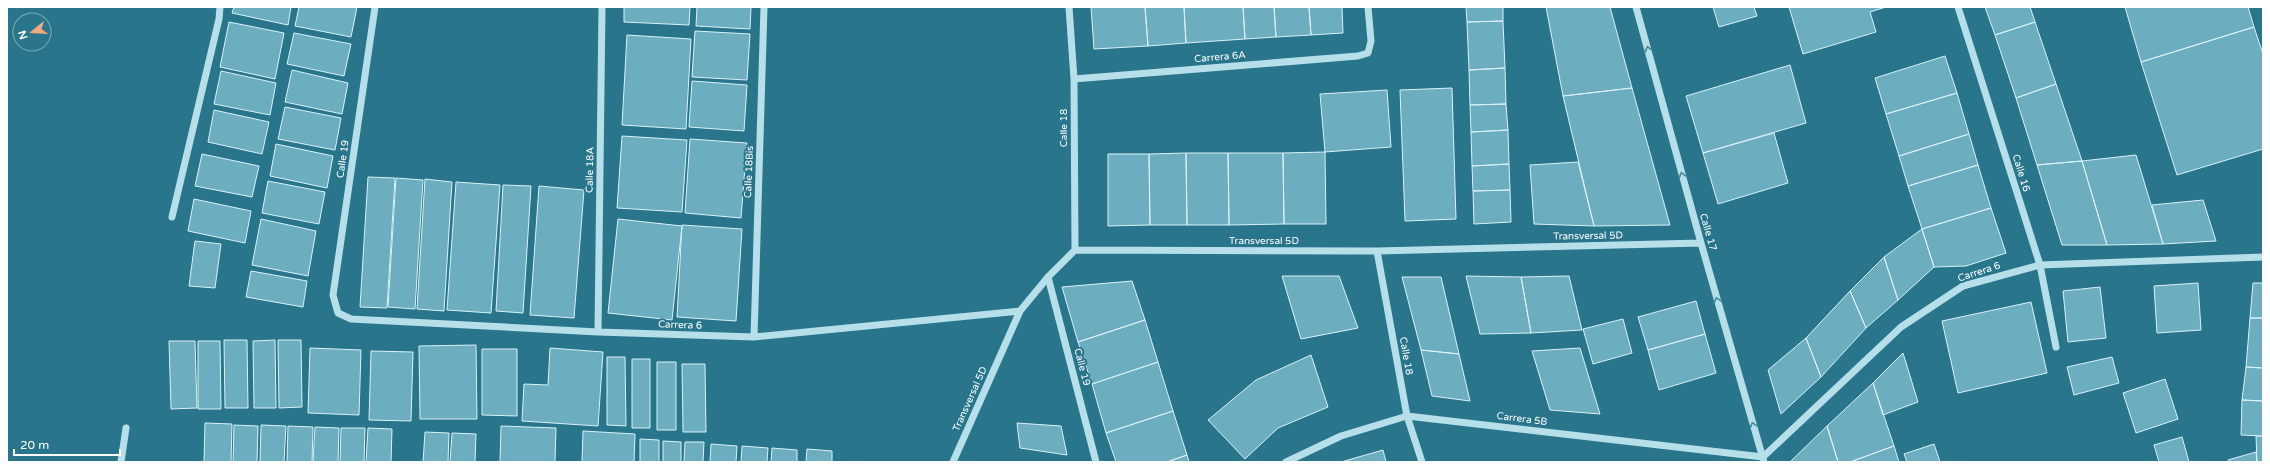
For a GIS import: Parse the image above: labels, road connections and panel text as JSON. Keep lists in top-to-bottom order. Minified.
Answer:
{"streets":{"street":["Carrera 6A","Calle 18","Calle 19","Calle 18A","Calle 18Bis","Calle 16","Calle 17","Transversal 5D","Carrera 6","Carrera 5B"]},"crossings":[["Carrera 6A","Calle 18"],["Calle 18","Transversal 5D"],["Calle 18","Carrera 5B"],["Calle 19","Transversal 5D"],["Calle 19","Carrera 6"],["Calle 18A","Carrera 6"],["Calle 18Bis","Carrera 6"],["Calle 16","Carrera 6"],["Calle 17","Transversal 5D"],["Calle 17","Carrera 6"],["Calle 17","Carrera 5B"],["Transversal 5D","Carrera 6"],["Carrera 6","Carrera 5B"]],"one_way":["Calle 17"],"scale_bar":"20 m","north":"left"}
